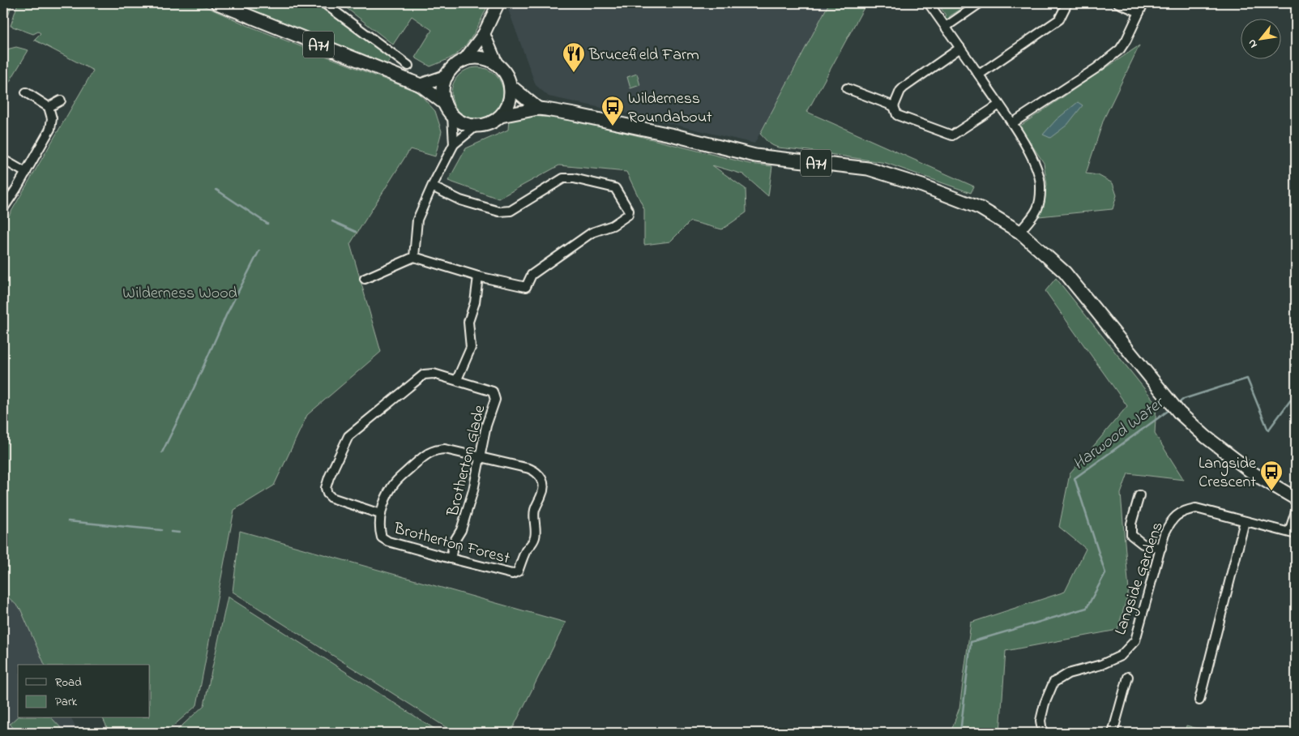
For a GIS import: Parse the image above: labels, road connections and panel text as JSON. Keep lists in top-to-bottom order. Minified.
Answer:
{"streets":{"main road":["A71"],"street":["Brotherton Glade","Brotherton Forest","Langside Gardens"]},"crossings":[["Brotherton Glade","Brotherton Forest"]],"water":["Harwood Water"],"parks":["Wilderness Wood"],"places":{"restaurant":["Brucefield Farm"],"bus stop":["Wilderness Roundabout","Langside Crescent"]},"legend":["Road","Park"],"north":"bottom left"}
